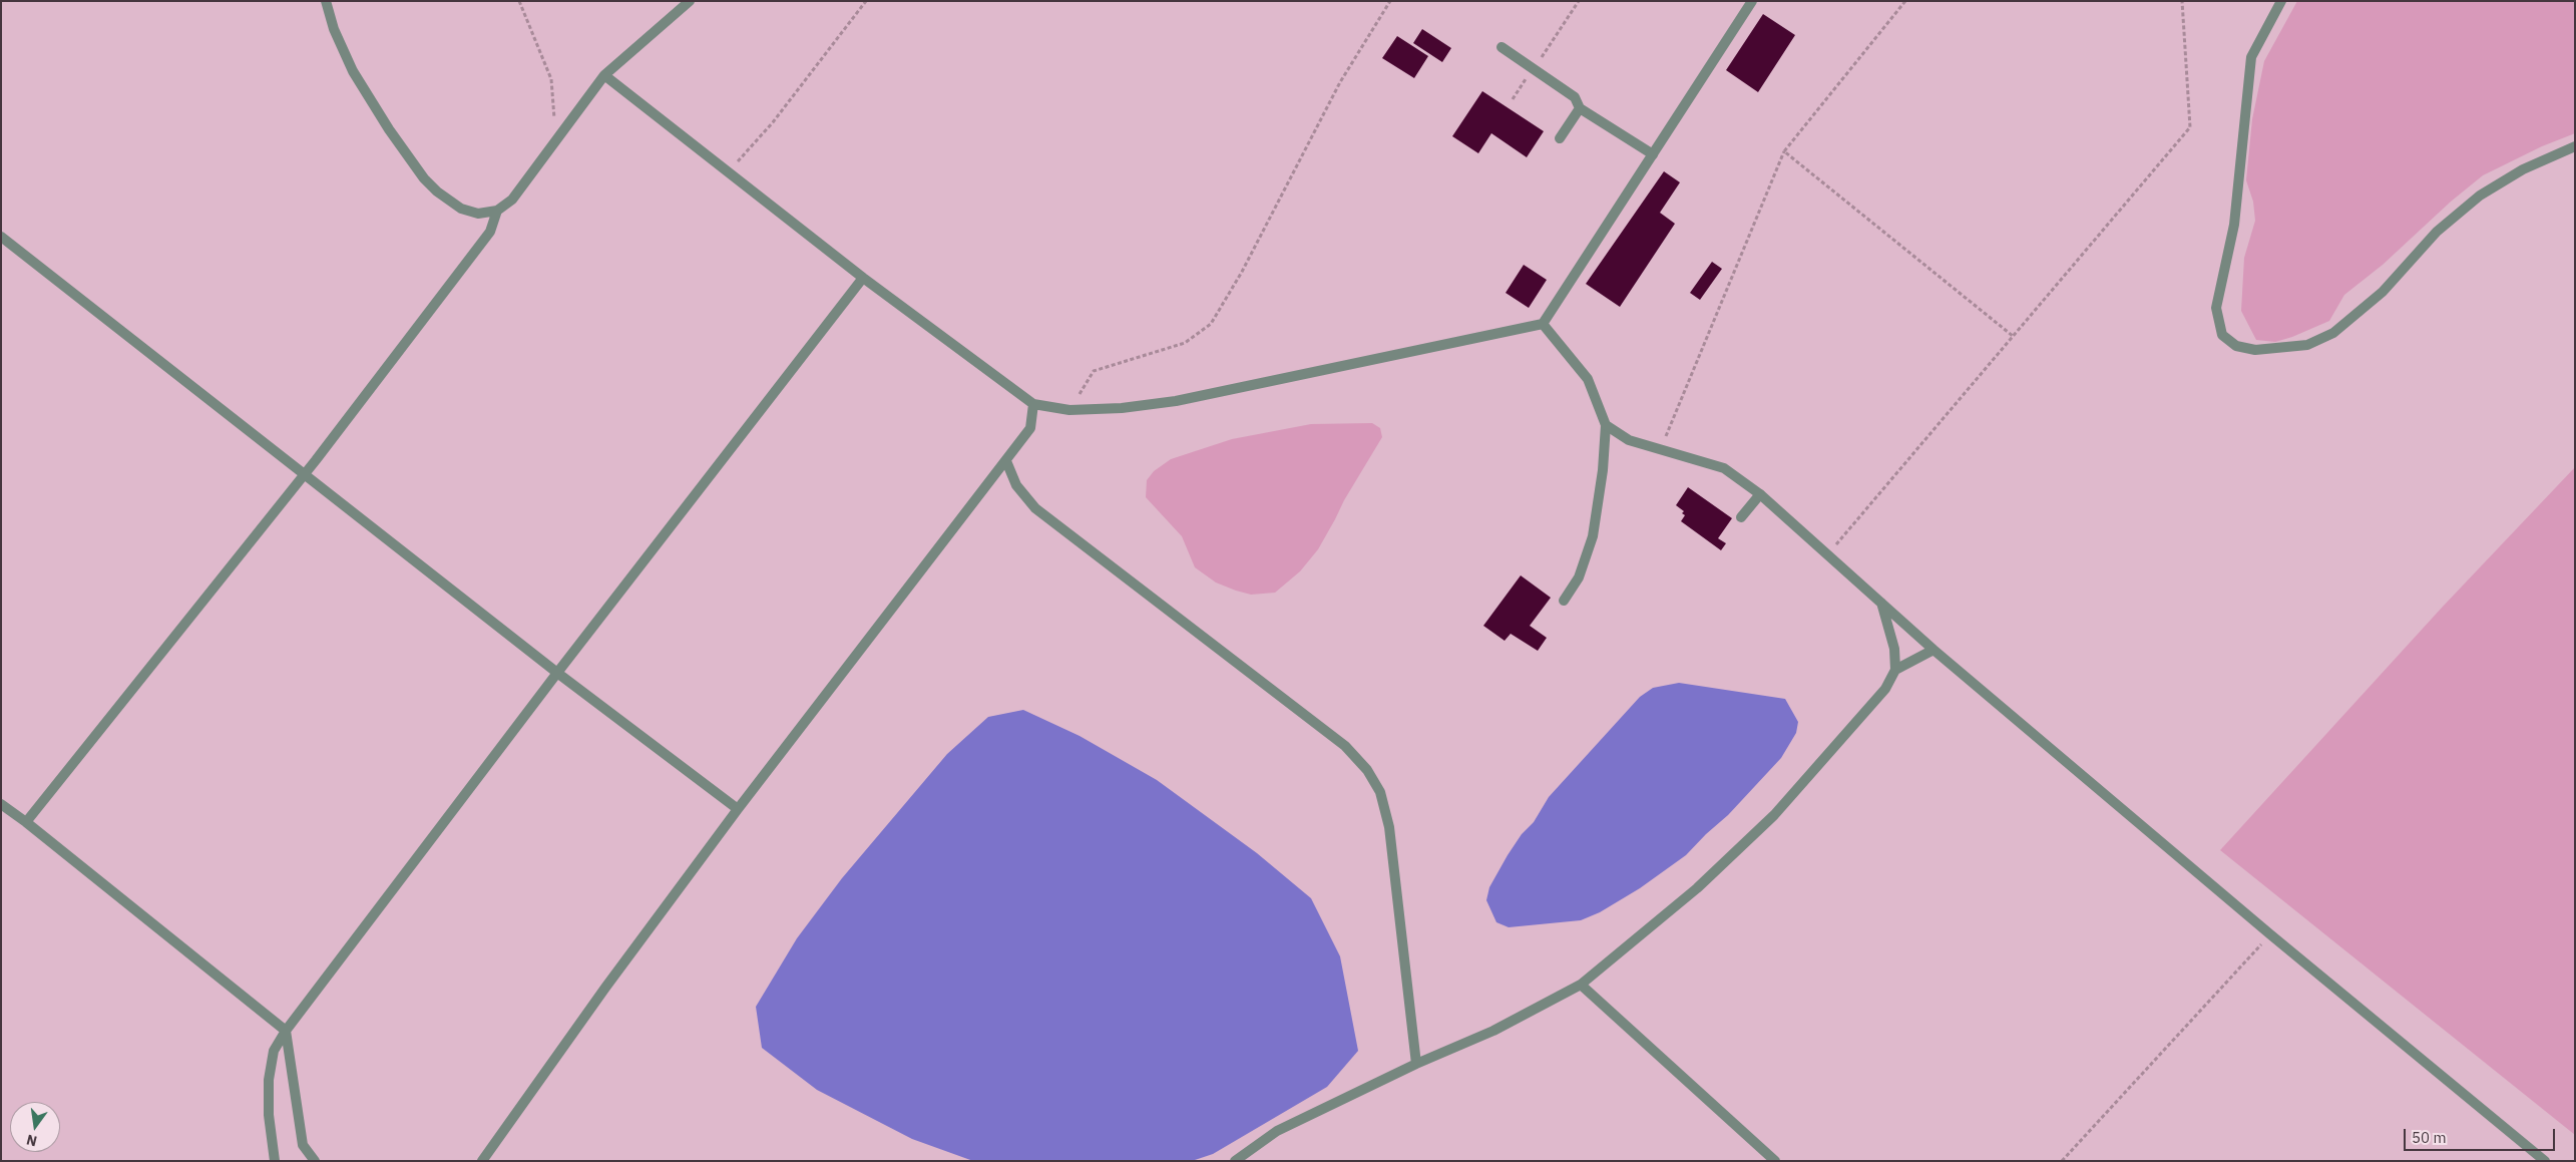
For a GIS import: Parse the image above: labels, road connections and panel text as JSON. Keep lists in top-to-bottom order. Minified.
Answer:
{"scale_bar":"50 m","north":"bottom"}
